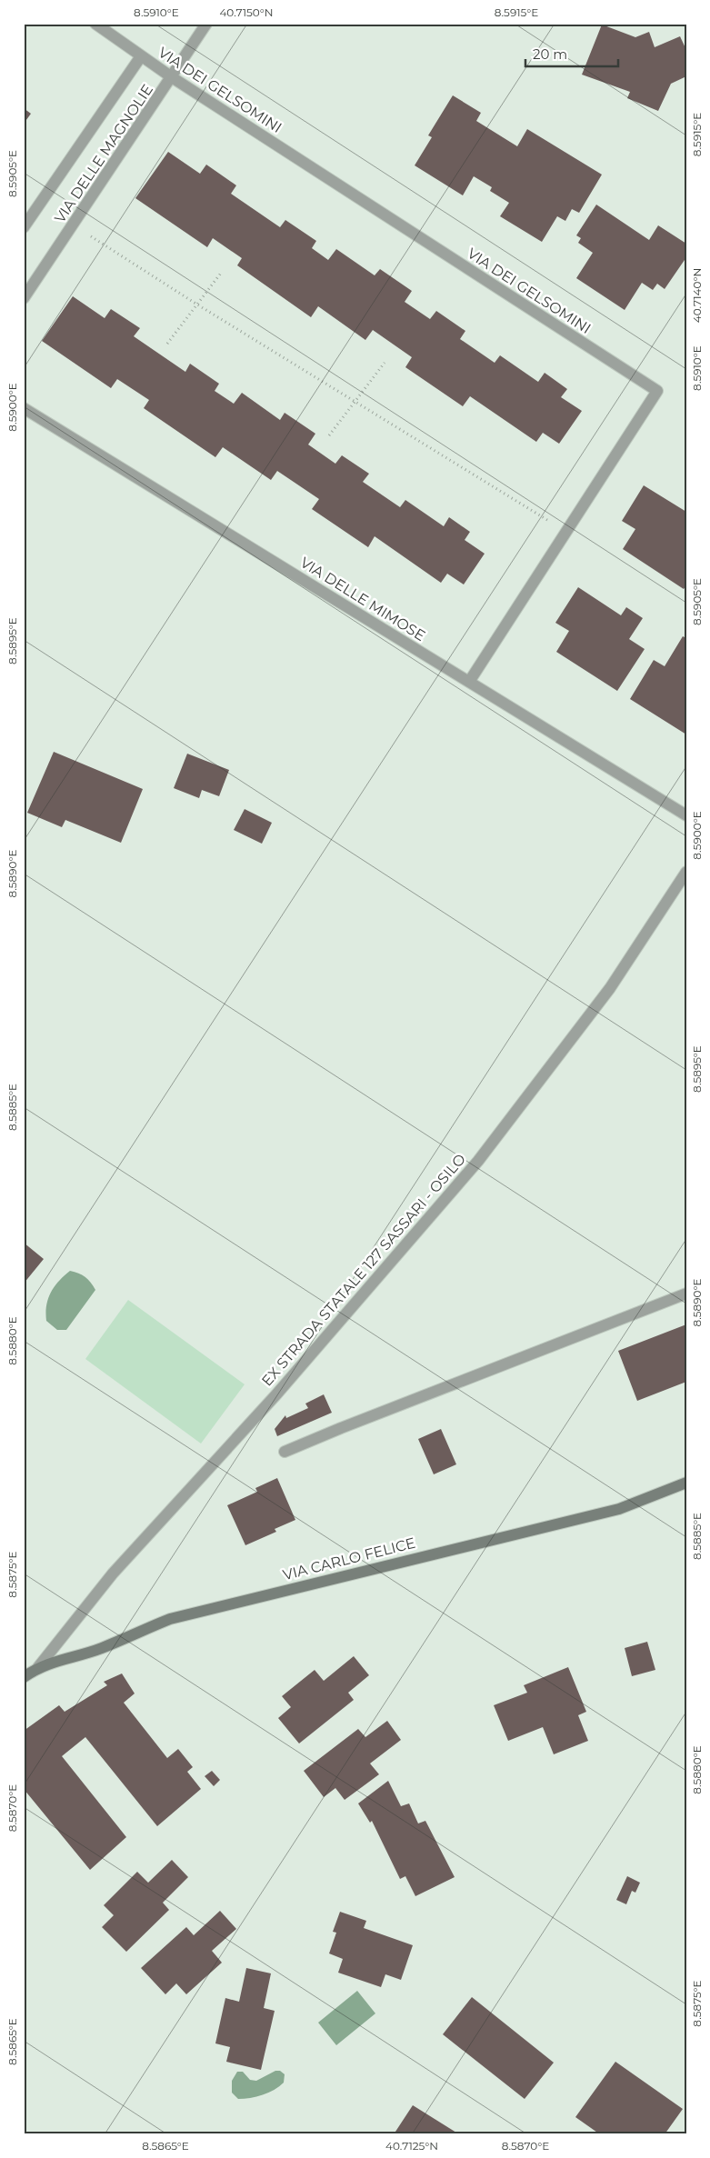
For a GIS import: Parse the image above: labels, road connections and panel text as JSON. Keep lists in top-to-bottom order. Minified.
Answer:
{"streets":{"main road":["VIA CARLO FELICE"],"street":["VIA DEI GELSOMINI","VIA DELLE MAGNOLIE","VIA DELLE MIMOSE","EX STRADA STATALE 127 SASSARI - OSILO"]},"crossings":[["VIA DEI GELSOMINI","VIA DELLE MAGNOLIE"],["VIA DEI GELSOMINI","VIA DELLE MIMOSE"],["EX STRADA STATALE 127 SASSARI - OSILO","VIA CARLO FELICE"]],"scale_bar":"20 m","coordinates":["8.5910°E","40.7150°N","8.5915°E","8.5905°E","40.7140°N","8.5900°E","8.5895°E","8.5890°E","8.5885°E","8.5880°E","8.5875°E","8.5870°E","8.5865°E","40.7125°N"]}
